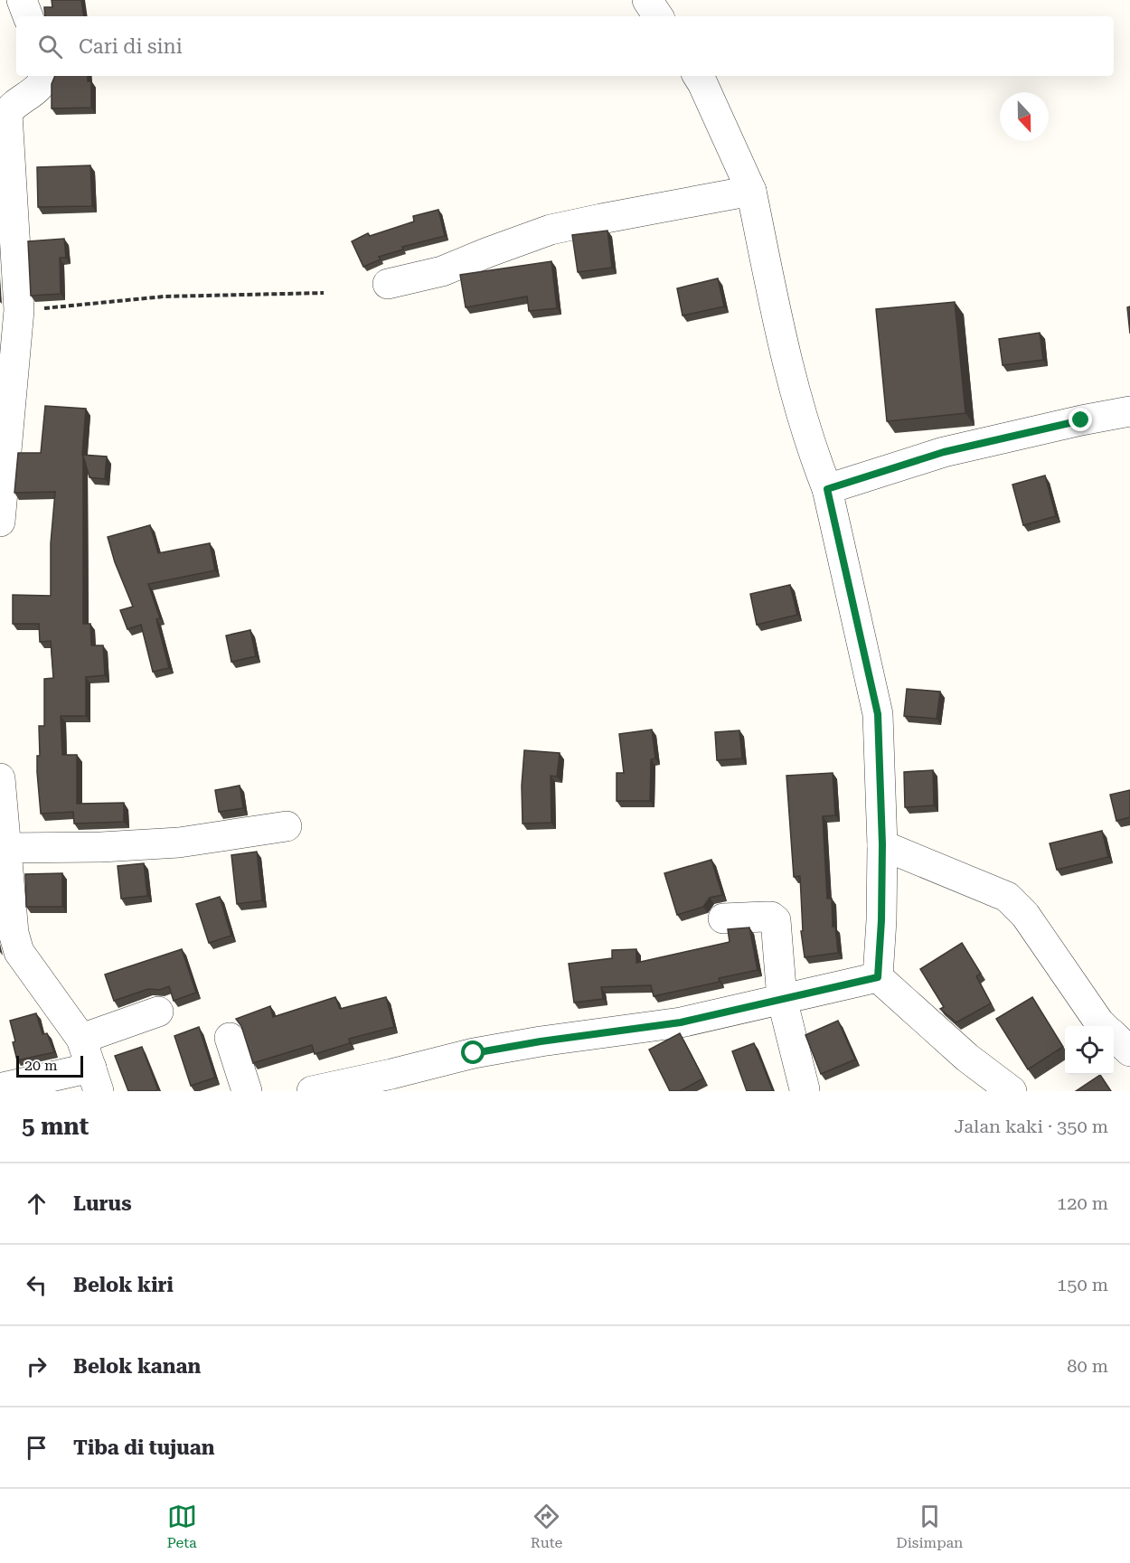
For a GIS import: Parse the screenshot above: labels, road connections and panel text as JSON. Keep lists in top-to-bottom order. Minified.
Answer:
{"scale_bar":"20 m","north":"bottom","page":{"search":"Cari di sini","scale":"20 m","heading":["5 mnt","Jalan kaki · 350 m"],"list":[["Lurus","120 m"],["Belok kiri","150 m"],["Belok kanan","80 m"],"Tiba di tujuan"],"nav":["Peta","Rute","Disimpan"]}}
